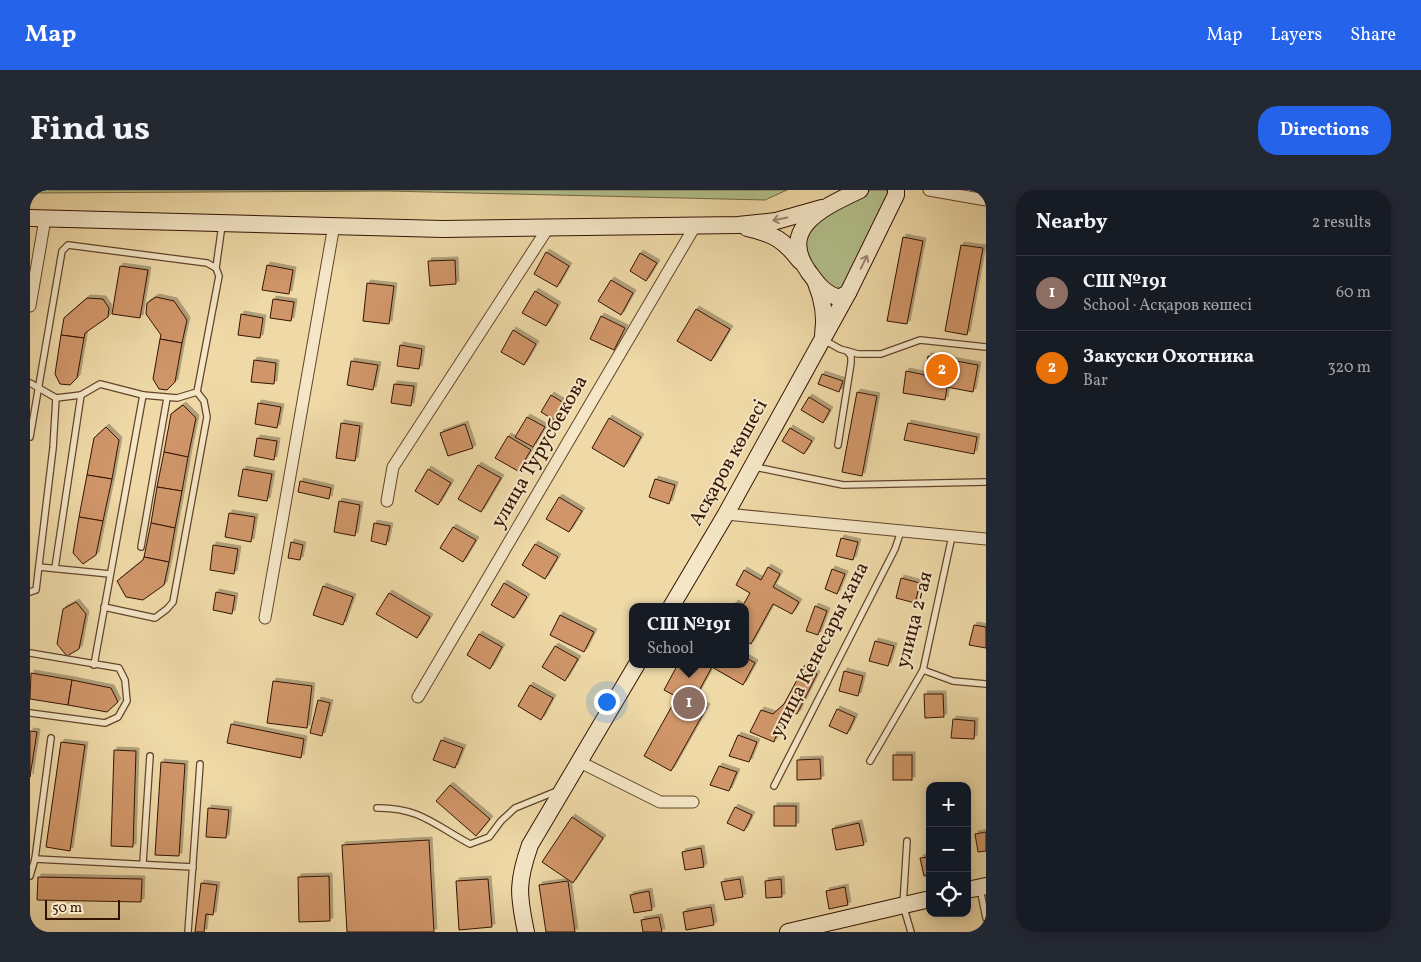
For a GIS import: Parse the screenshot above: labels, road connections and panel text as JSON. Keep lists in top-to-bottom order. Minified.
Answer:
{"streets":{"street":["улица Турусбекова","Асқаров көшесі"],"lane":["улица 2-ая","улица Кенесары хана"]},"scale_bar":"50 m","page":{"header":"Map","nav":["Map","Layers","Share"],"title":"Find us","buttons":"Directions","heading":["Nearby","2 results"],"list":[{"mark":"1","name":"СШ №191","note":"School · Асқаров көшесі","value":"60 m"},{"mark":"2","name":"Закуски Охотника","note":"Bar","value":"320 m"}],"pins":["2","1"],"popup":["СШ №191","School"],"map_buttons":["+","−"],"scale":"50 m"}}
